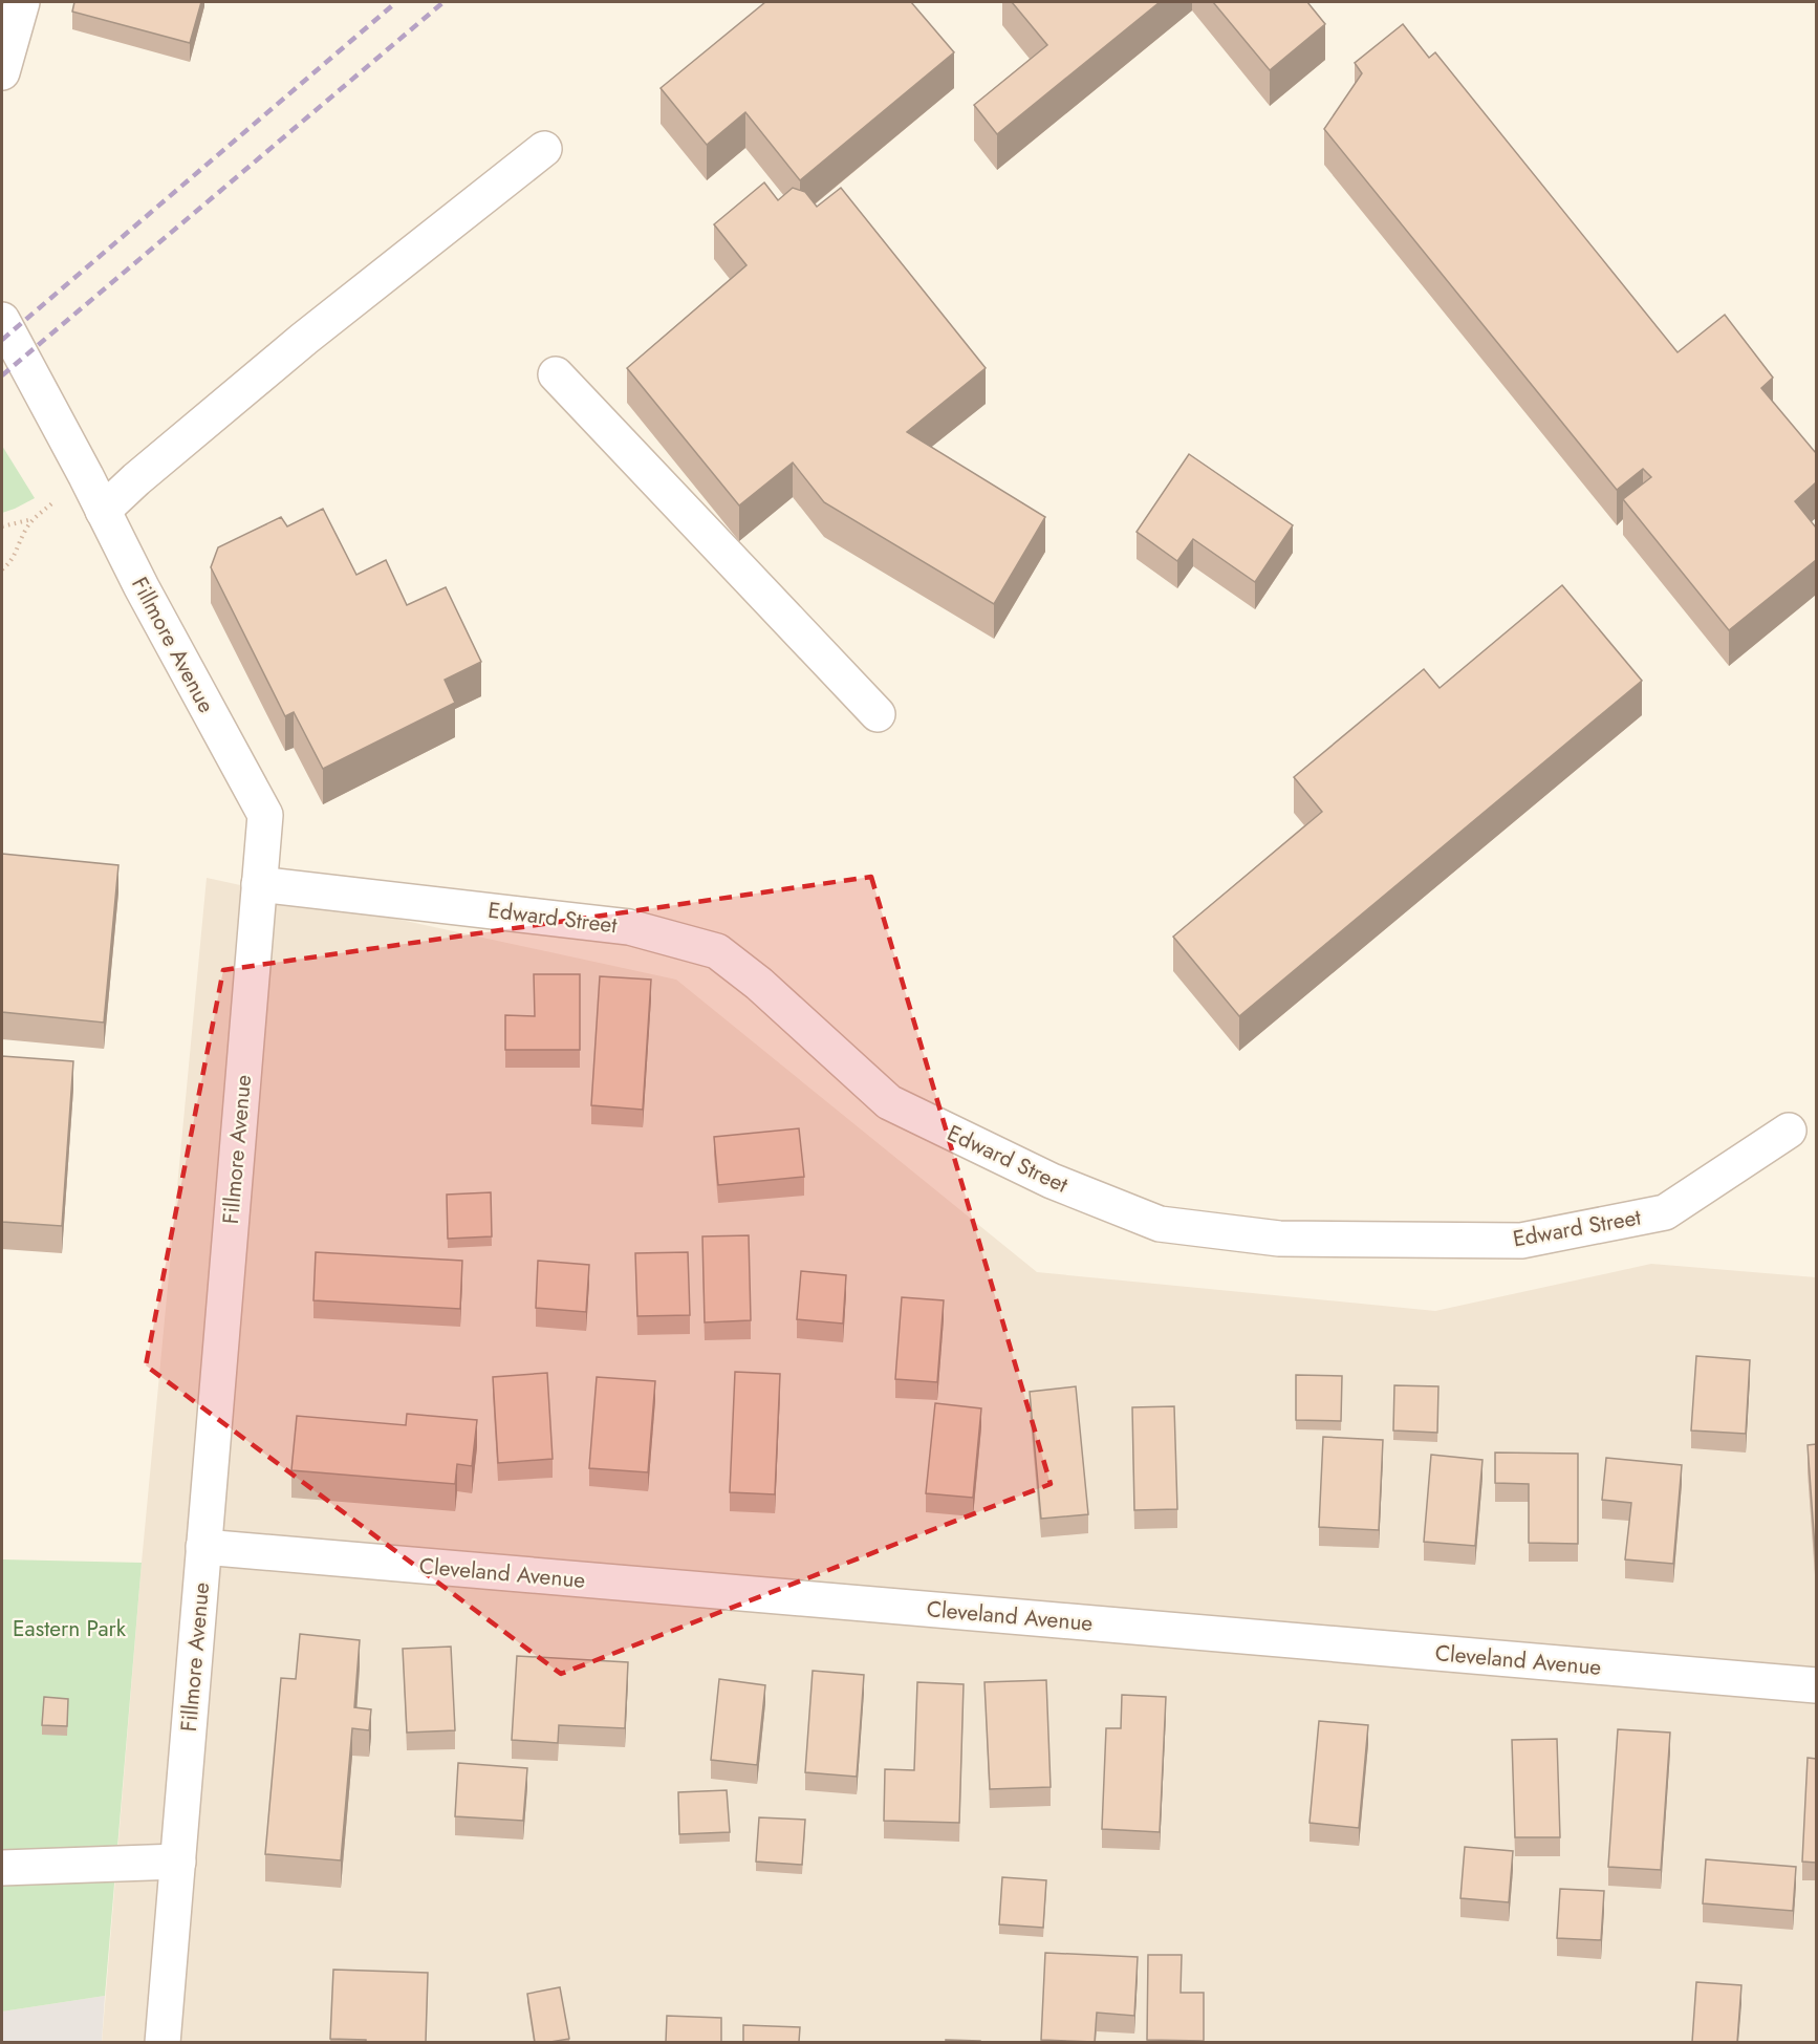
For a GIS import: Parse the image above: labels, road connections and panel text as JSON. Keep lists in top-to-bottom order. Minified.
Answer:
{"streets":{"street":["Fillmore Avenue","Edward Street","Cleveland Avenue"]},"crossings":[["Fillmore Avenue","Edward Street"],["Fillmore Avenue","Cleveland Avenue"]],"parks":["Eastern Park"]}
